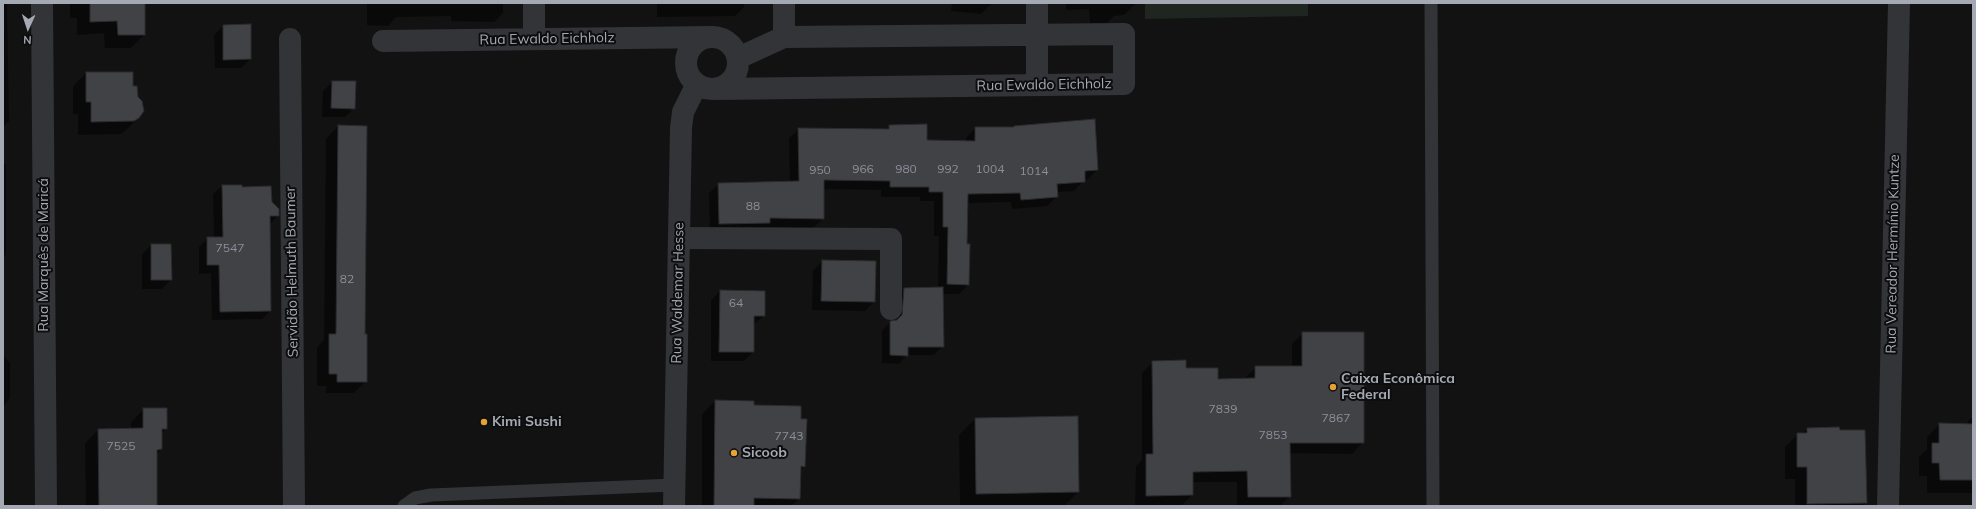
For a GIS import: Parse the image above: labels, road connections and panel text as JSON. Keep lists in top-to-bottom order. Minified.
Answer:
{"streets":{"street":["Rua Ewaldo Eichholz","Rua Vereador Hermínio Kuntze","Rua Marquês de Maricá","Servidão Helmuth Baumer","Rua Waldemar Hesse"]},"crossings":[["Rua Ewaldo Eichholz","Rua Waldemar Hesse"]],"places":["Caixa Econômica Federal","Kimi Sushi","Sicoob"],"house_numbers":["966","980","992","1004","950","1014","88","7547","82","64","7839","7867","7853","7743","7525"],"north":"bottom"}
